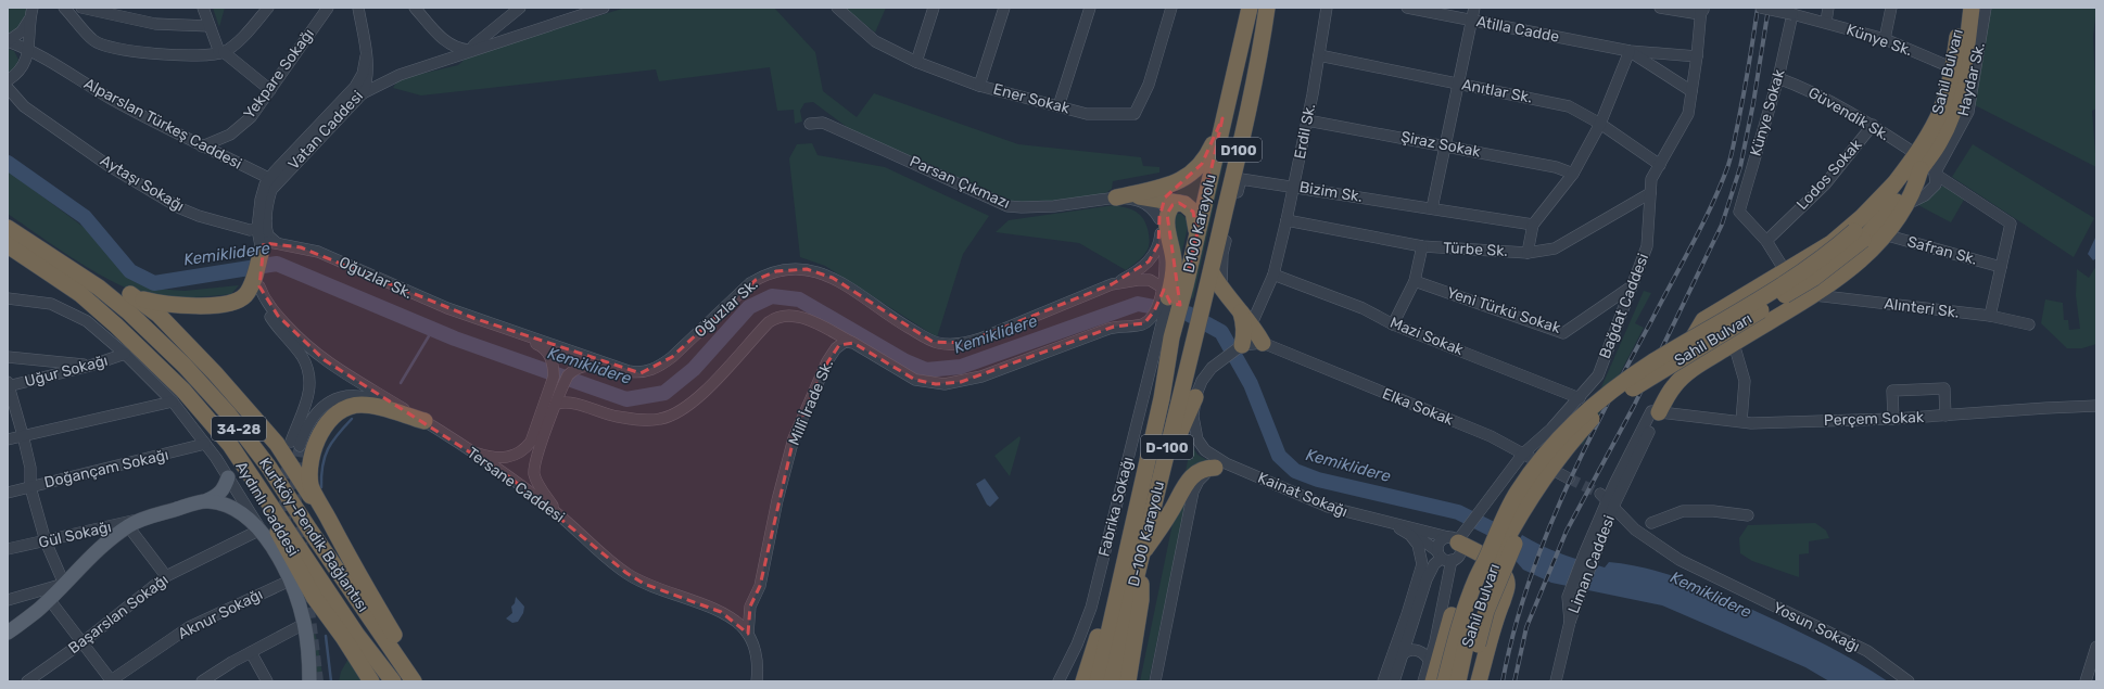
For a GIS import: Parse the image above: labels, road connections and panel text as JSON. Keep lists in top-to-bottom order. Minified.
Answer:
{"streets":{"highway":["Sahil Bulvarı","D100","D100 Karayolu","34-28","D-100","D-100 Karayolu","Kurtköy-Pendik Bağlantısı"],"main road":["Aydınlı Caddesi"],"street":["Atilla Cadde","Künye Sk.","Yekpare Sokağı","Haydar Sk.","Anıtlar Sk.","Ener Sokak","Künye Sokak","Güvendik Sk.","Alparslan Türkeş Caddesi","Vatan Caddesi","Erdil Sk.","Şiraz Sokak","Lodos Sokak","Parsan Çıkmazı","Aytaşı Sokağı","Bizim Sk.","Türbe Sk.","Safran Sk.","Oğuzlar Sk.","Bağdat Caddesi","Alınteri Sk.","Yeni Türkü Sokak","Mazi Sokak","Uğur Sokağı","Millî İrade Sk.","Elka Sokak","Perçem Sokak","Doğançam Sokağı","Tersane Caddesi","Kainat Sokağı","Fabrika Sokağı","Gül Sokağı","Liman Caddesi","Başarslan Sokağı","Aknur Sokağı","Yosun Sokağı"]},"crossings":[["Atilla Cadde","Bağdat Caddesi"],["Künye Sk.","Sahil Bulvarı"],["Künye Sk.","Künye Sokak"],["Sahil Bulvarı","Haydar Sk."],["Sahil Bulvarı","Güvendik Sk."],["Yekpare Sokağı","Alparslan Türkeş Caddesi"],["Haydar Sk.","Güvendik Sk."],["Anıtlar Sk.","Erdil Sk."],["Anıtlar Sk.","Bağdat Caddesi"],["Künye Sokak","Güvendik Sk."],["Künye Sokak","Lodos Sokak"],["Güvendik Sk.","Lodos Sokak"],["Güvendik Sk.","Safran Sk."],["Alparslan Türkeş Caddesi","Vatan Caddesi"],["Vatan Caddesi","Oğuzlar Sk."],["Erdil Sk.","Şiraz Sokak"],["Erdil Sk.","Bizim Sk."],["Erdil Sk.","Türbe Sk."],["Erdil Sk.","Mazi Sokak"],["Bizim Sk.","D100 Karayolu"],["D100 Karayolu","Fabrika Sokağı"],["D100 Karayolu","D-100 Karayolu"],["Türbe Sk.","Bağdat Caddesi"],["Oğuzlar Sk.","Fabrika Sokağı"],["Bağdat Caddesi","Yeni Türkü Sokak"],["Bağdat Caddesi","Mazi Sokak"],["Bağdat Caddesi","Elka Sokak"],["Uğur Sokağı","Aydınlı Caddesi"],["Millî İrade Sk.","Tersane Caddesi"],["Perçem Sokak","Liman Caddesi"],["Doğançam Sokağı","Aydınlı Caddesi"],["Fabrika Sokağı","D-100 Karayolu"],["Aydınlı Caddesi","Başarslan Sokağı"],["Aydınlı Caddesi","Aknur Sokağı"],["Liman Caddesi","Yosun Sokağı"]],"water":["Kemiklidere"]}
